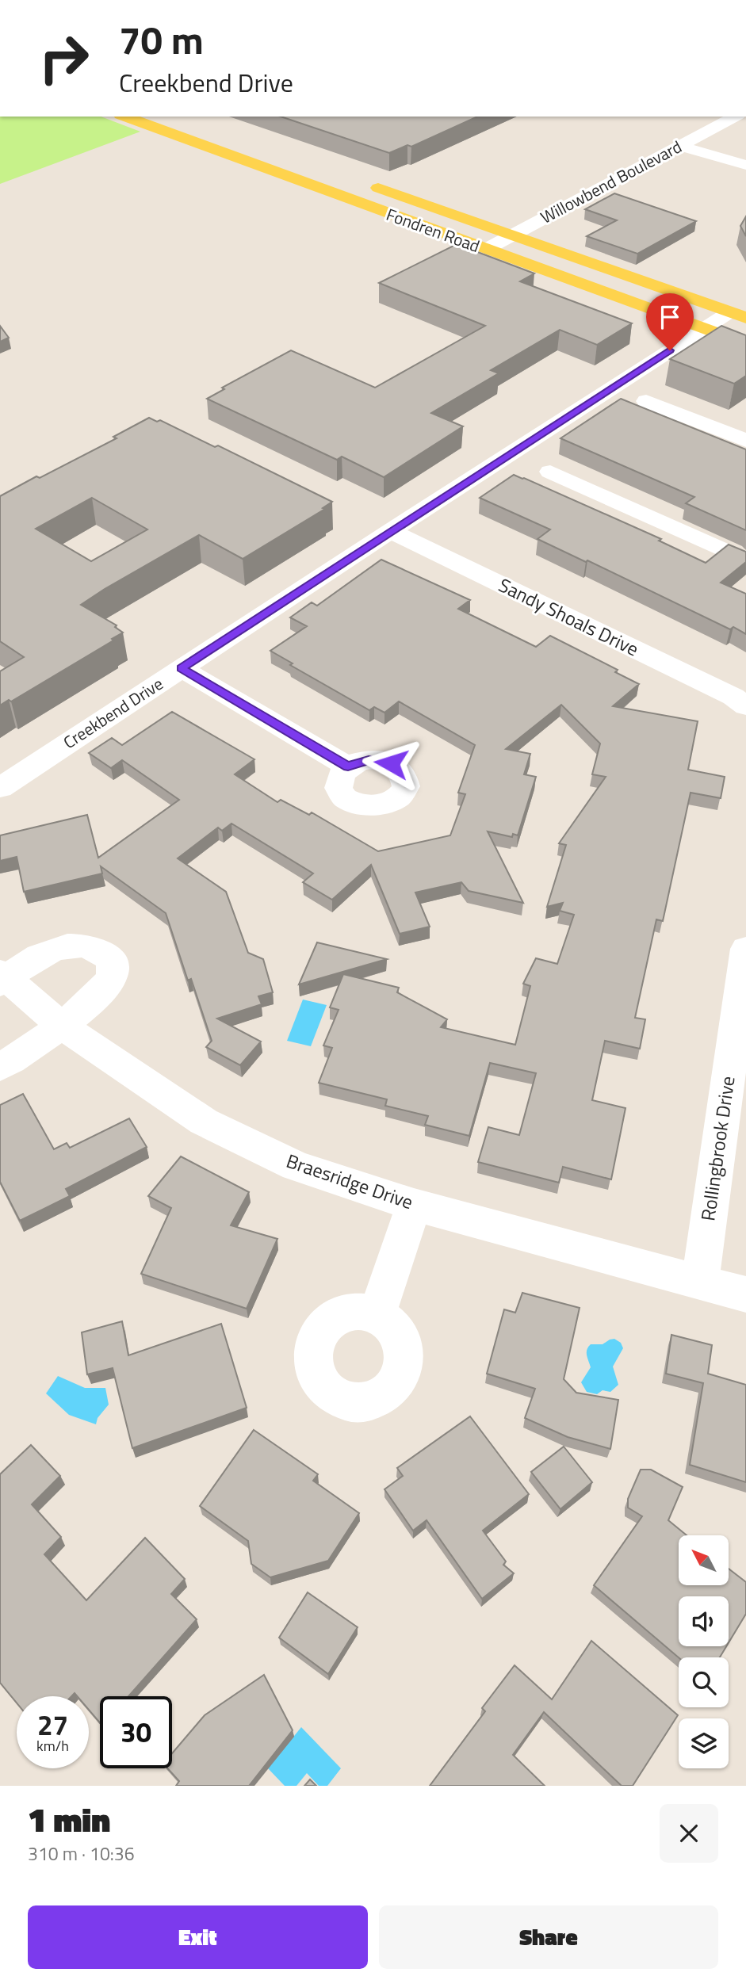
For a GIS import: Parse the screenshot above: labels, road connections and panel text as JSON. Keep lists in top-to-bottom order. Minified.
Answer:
{"streets":{"main road":["Fondren Road"],"street":["Willowbend Boulevard","Sandy Shoals Drive","Creekbend Drive","Rollingbrook Drive","Braesridge Drive"]},"crossings":[["Willowbend Boulevard","Fondren Road"],["Fondren Road","Creekbend Drive"],["Sandy Shoals Drive","Creekbend Drive"],["Rollingbrook Drive","Braesridge Drive"]],"north":"top left","page":{"turn":["70 m","Creekbend Drive"],"speed":"27 km/h","limit":"30","heading":["1 min","310 m · 10:36"],"buttons":["Exit","Share"]}}
